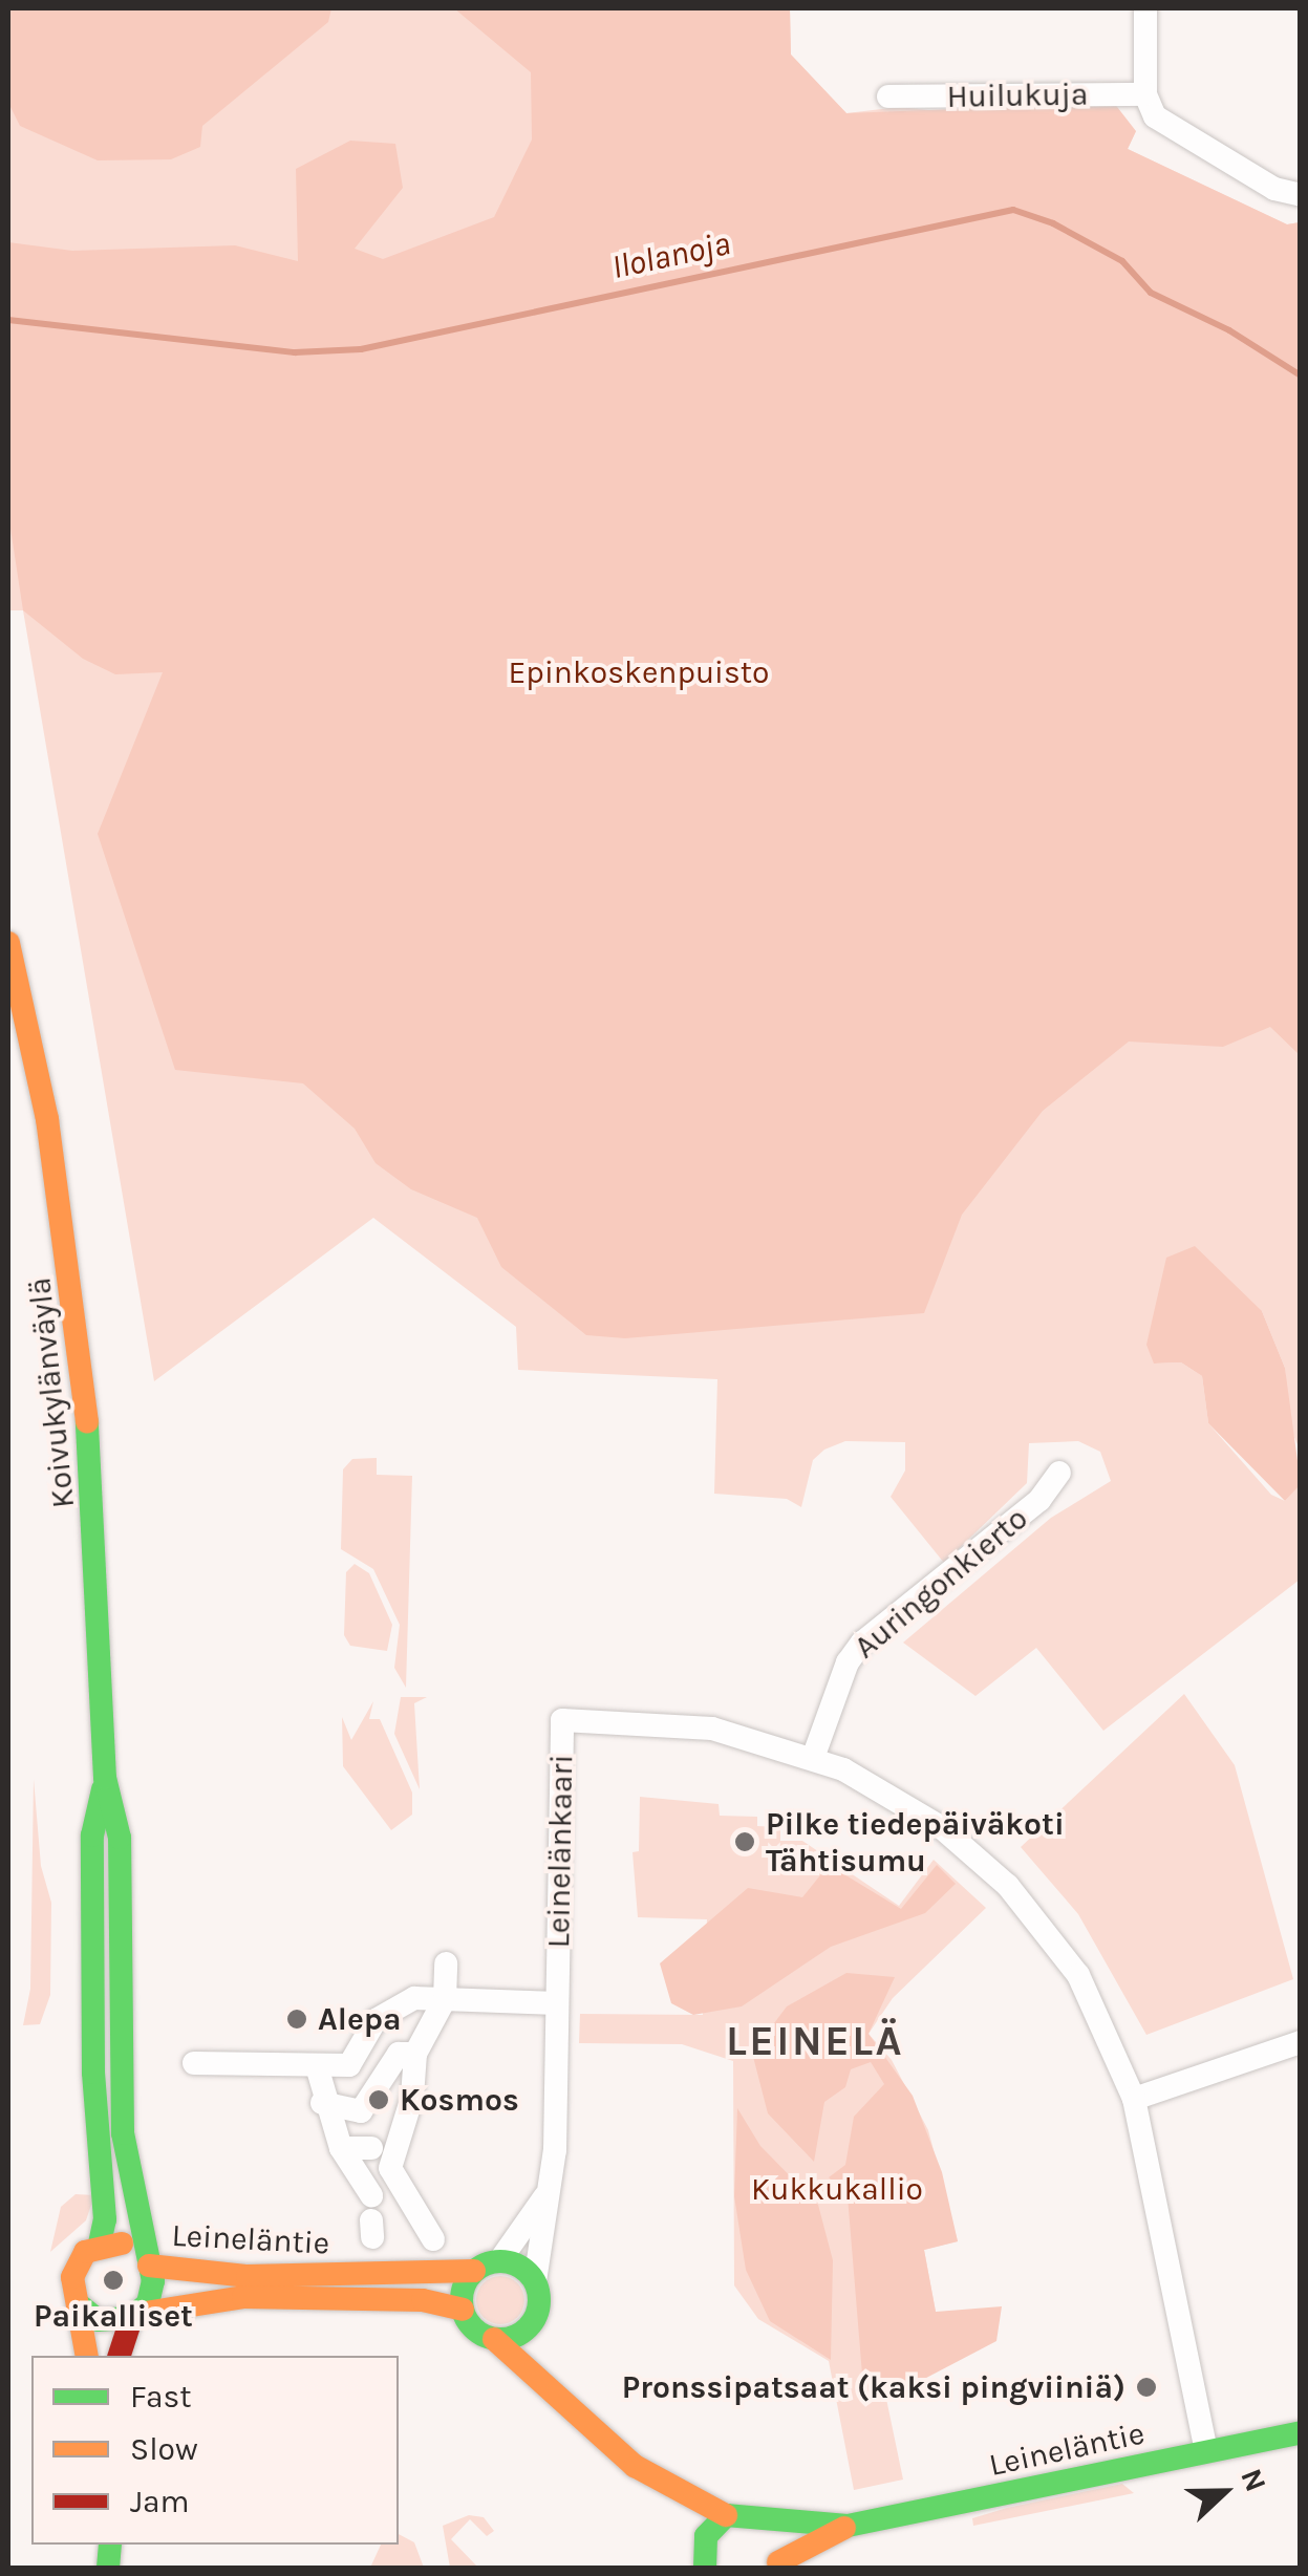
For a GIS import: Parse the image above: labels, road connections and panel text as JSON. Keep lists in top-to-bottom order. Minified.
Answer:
{"streets":{"main road":["Koivukylänväylä","Leineläntie"],"street":["Huilukuja","Auringonkierto","Leinelänkaari"]},"crossings":[["Koivukylänväylä","Leineläntie"],["Auringonkierto","Leinelänkaari"],["Leinelänkaari","Leineläntie"]],"districts":["LEINELÄ"],"water":["Ilolanoja"],"parks":["Epinkoskenpuisto","Kukkukallio"],"places":["Pilke tiedepäiväkoti Tähtisumu","Alepa","Kosmos","Paikalliset","Pronssipatsaat (kaksi pingviiniä)"],"legend":["Fast","Slow","Jam"],"north":"right"}
